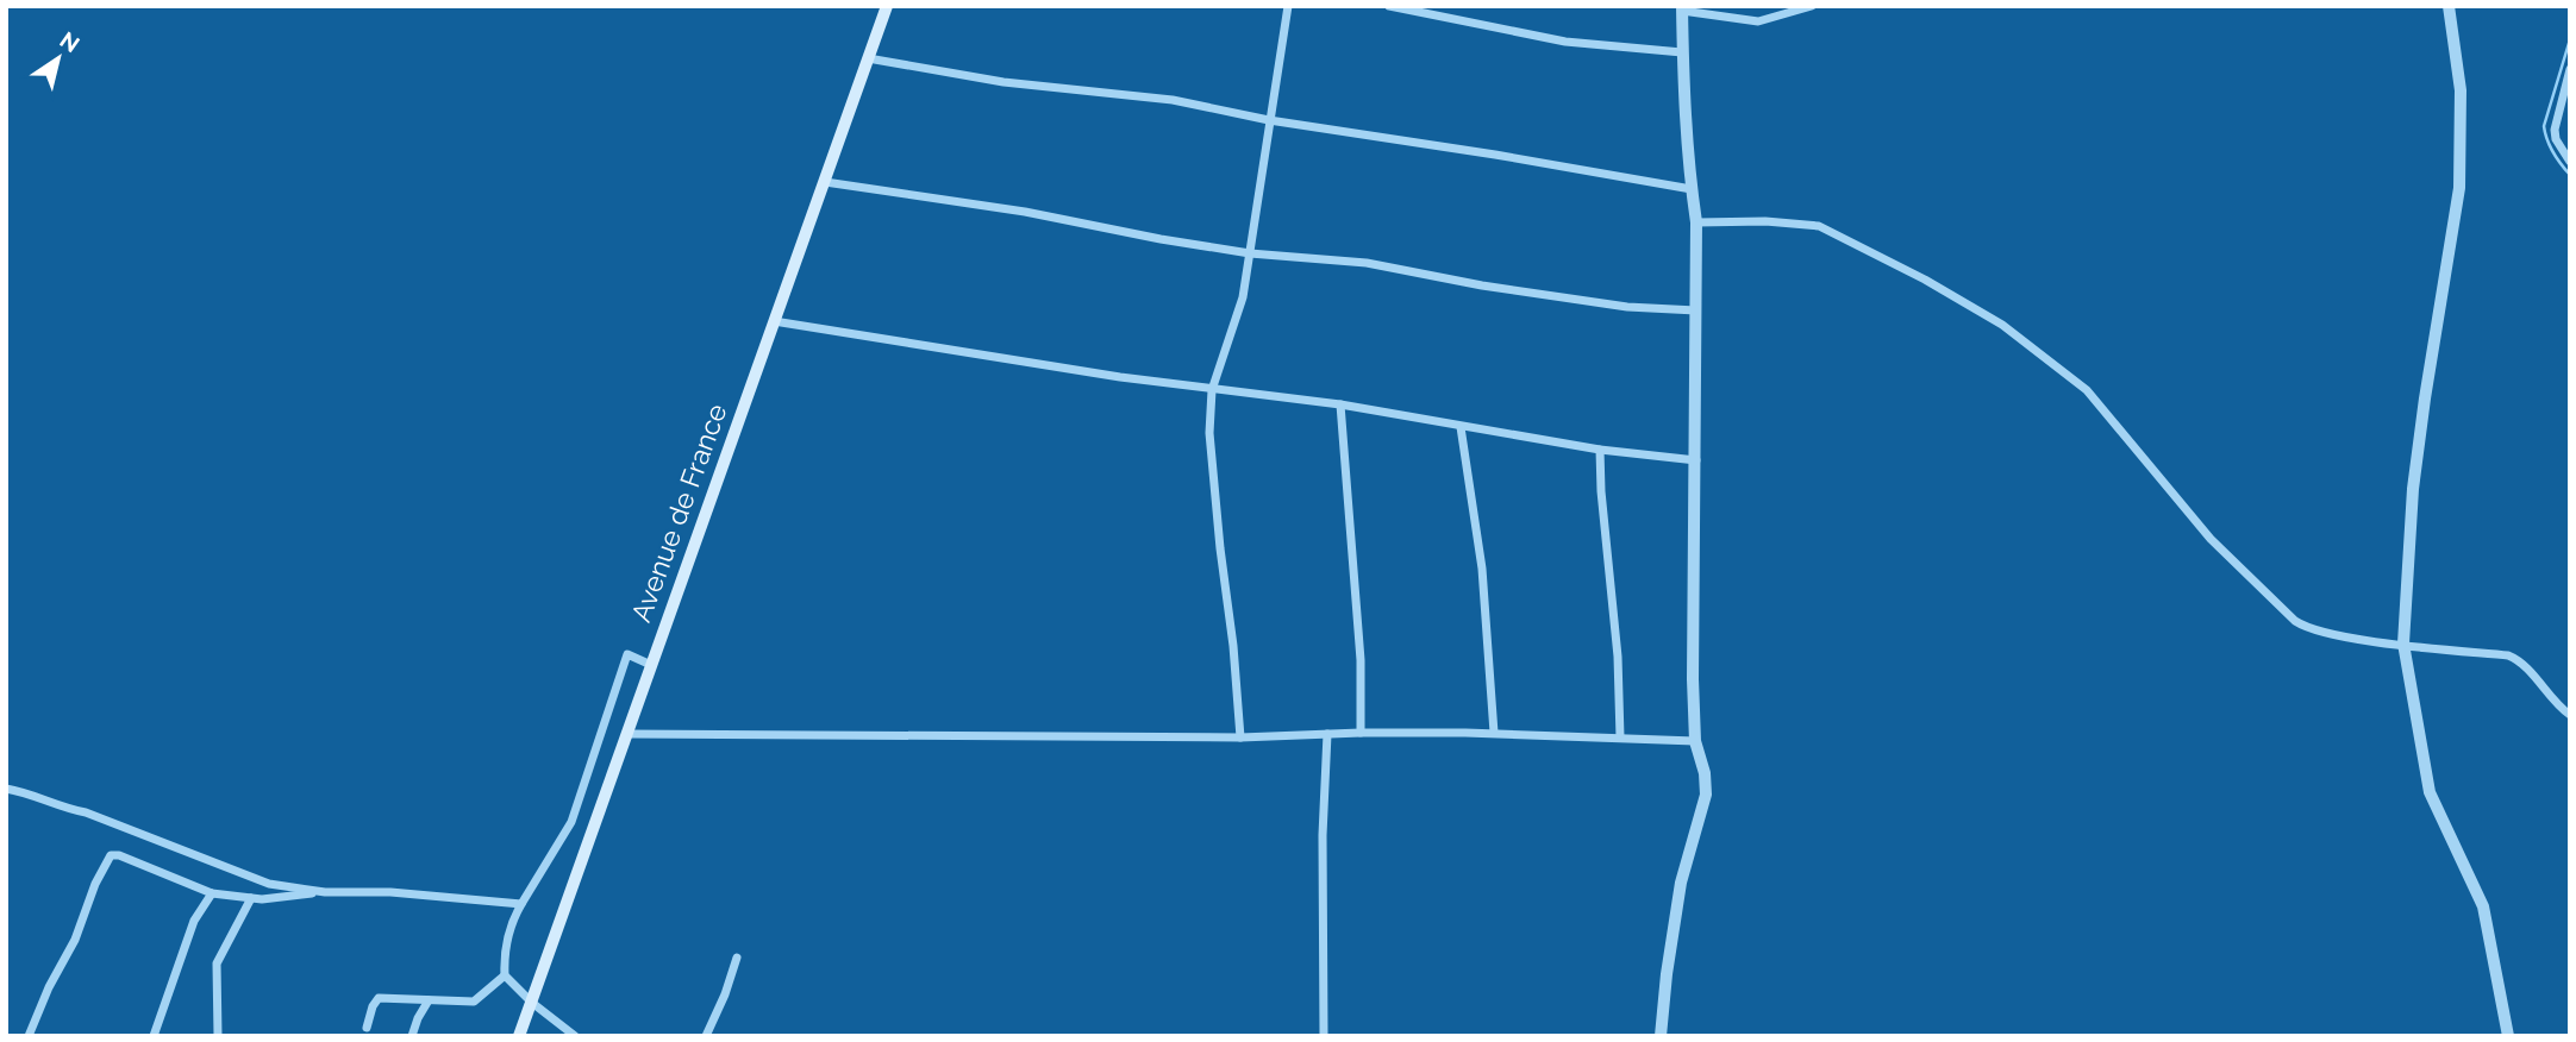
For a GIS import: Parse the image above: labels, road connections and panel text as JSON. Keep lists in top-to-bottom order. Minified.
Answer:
{"streets":{"main road":["Avenue de France"]},"north":"top right"}
